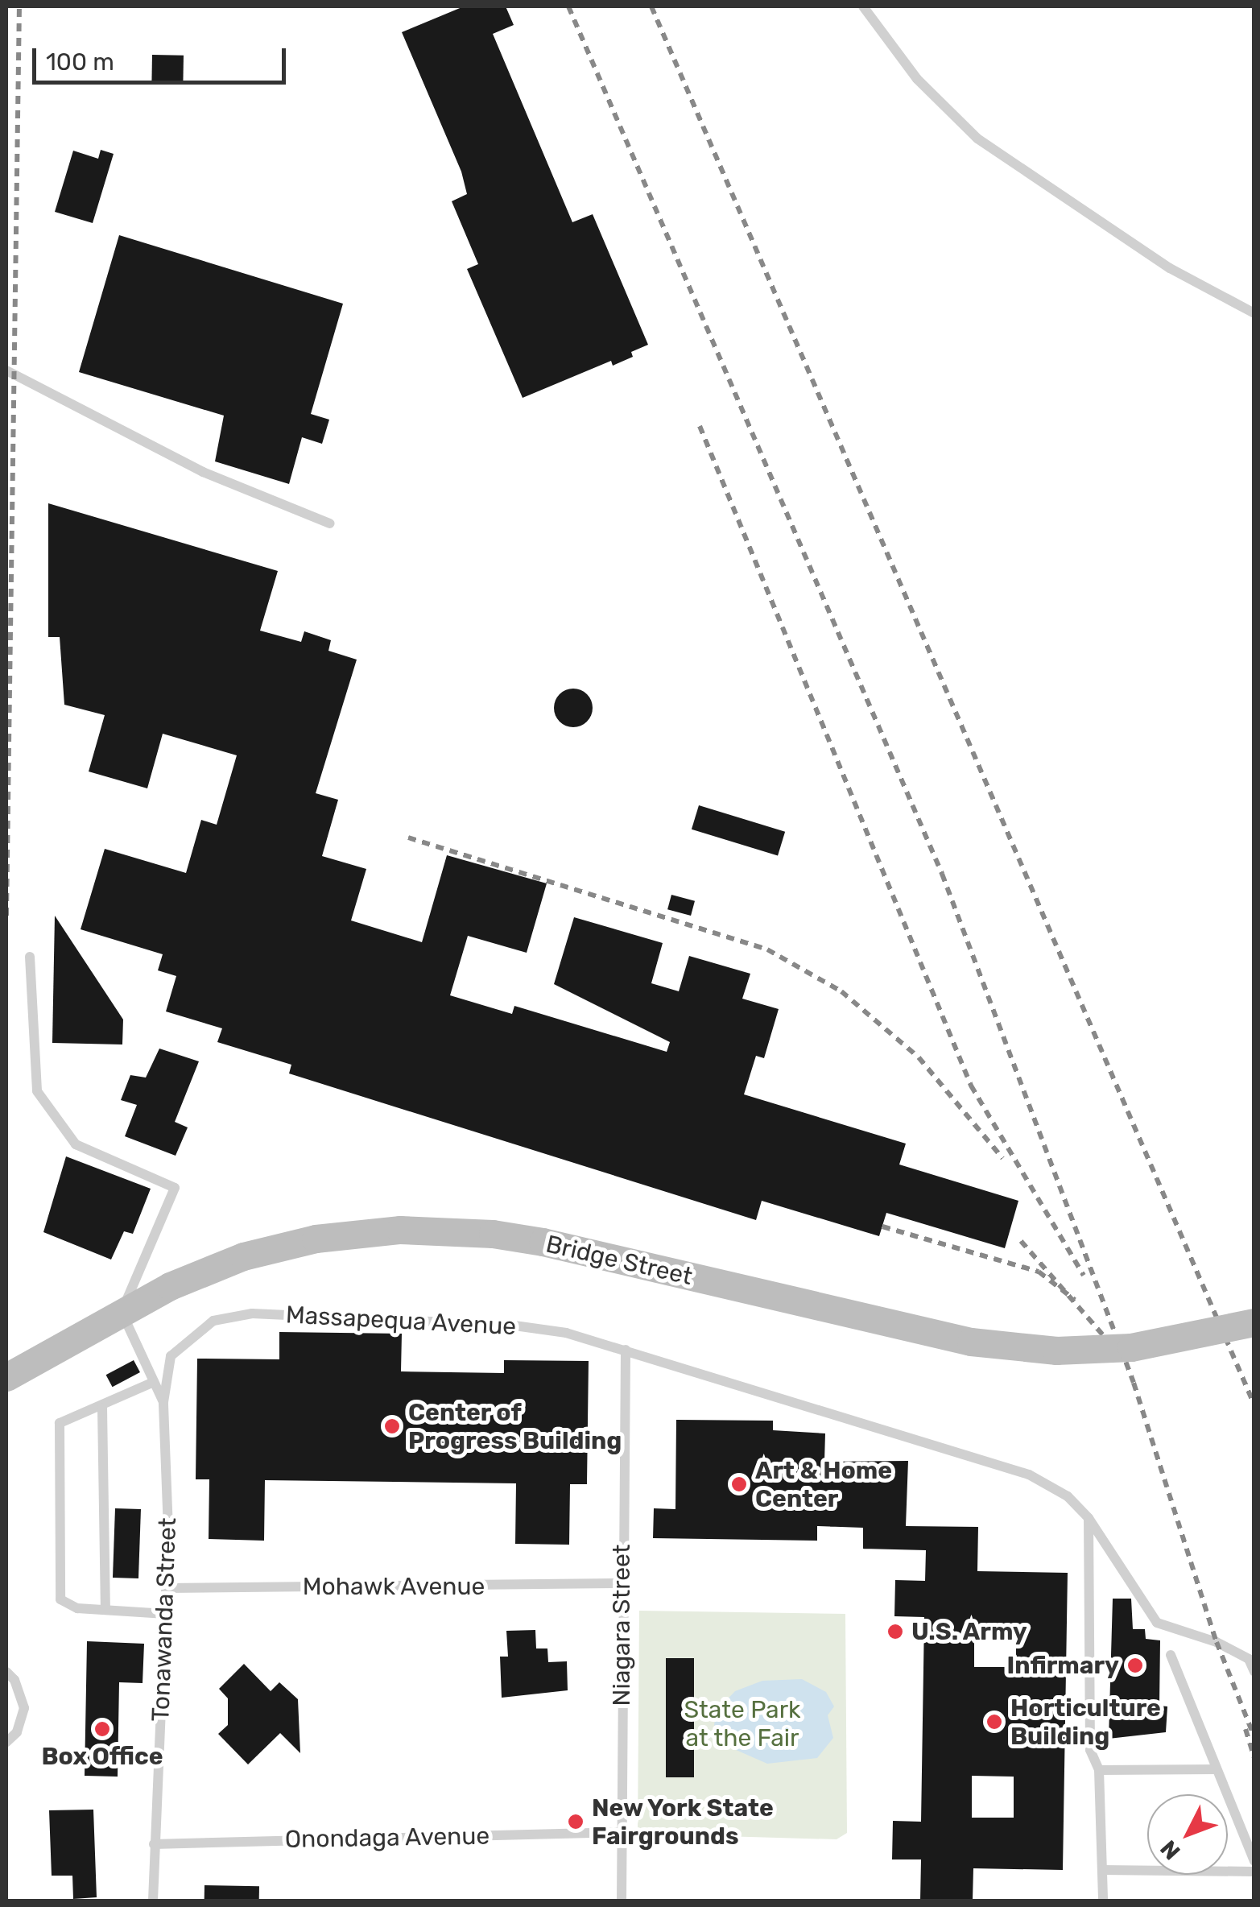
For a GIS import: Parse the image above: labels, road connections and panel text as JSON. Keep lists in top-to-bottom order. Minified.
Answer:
{"streets":{"main road":["Bridge Street"],"lane":["Massapequa Avenue","Mohawk Avenue","Tonawanda Street","Niagara Street","Onondaga Avenue"]},"crossings":[["Massapequa Avenue","Tonawanda Street"],["Massapequa Avenue","Niagara Street"],["Mohawk Avenue","Tonawanda Street"],["Mohawk Avenue","Niagara Street"],["Tonawanda Street","Onondaga Avenue"],["Niagara Street","Onondaga Avenue"]],"parks":["State Park at the Fair"],"places":["Center of Progress Building","Art & Home Center","U.S. Army","Infirmary","Horticulture Building","Box Office","New York State Fairgrounds"],"scale_bar":"100 m","north":"bottom left"}
